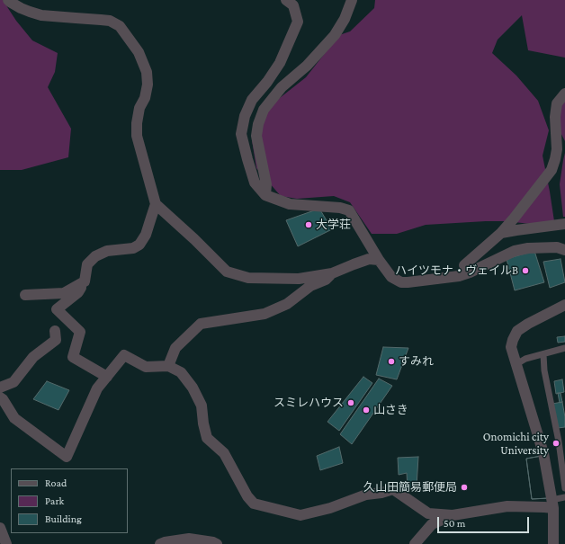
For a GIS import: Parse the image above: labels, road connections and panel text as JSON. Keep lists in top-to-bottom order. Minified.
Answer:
{"places":["大学荘","ハイツモナ・ヴェイルB","すみれ","スミレハウス","山さき","Onomichi city University","久山田簡易郵便局"],"legend":["Road","Park","Building"],"scale_bar":"50 m"}
